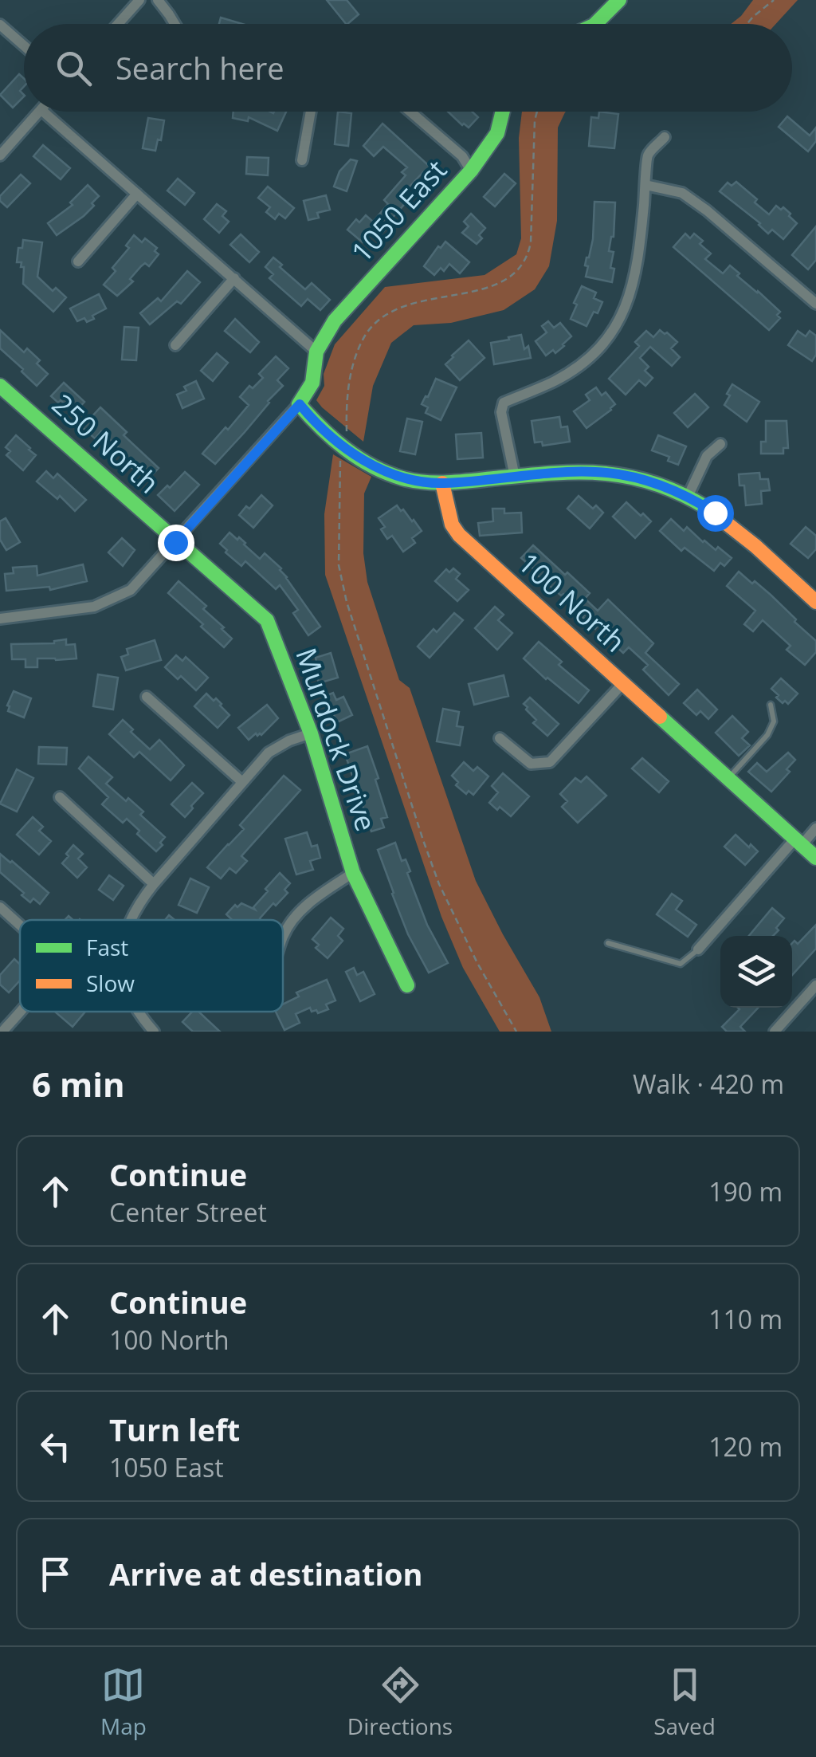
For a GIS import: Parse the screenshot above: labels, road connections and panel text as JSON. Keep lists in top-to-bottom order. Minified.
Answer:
{"streets":{"street":["1050 East","250 North","100 North","Murdock Drive"]},"crossings":[["250 North","Murdock Drive"]],"legend":["Fast","Slow"],"page":{"search":"Search here","heading":["6 min","Walk · 420 m"],"list":[["Continue","Center Street","190 m"],["Continue","100 North","110 m"],["Turn left","1050 East","120 m"],"Arrive at destination"],"nav":["Map","Directions","Saved"]}}
